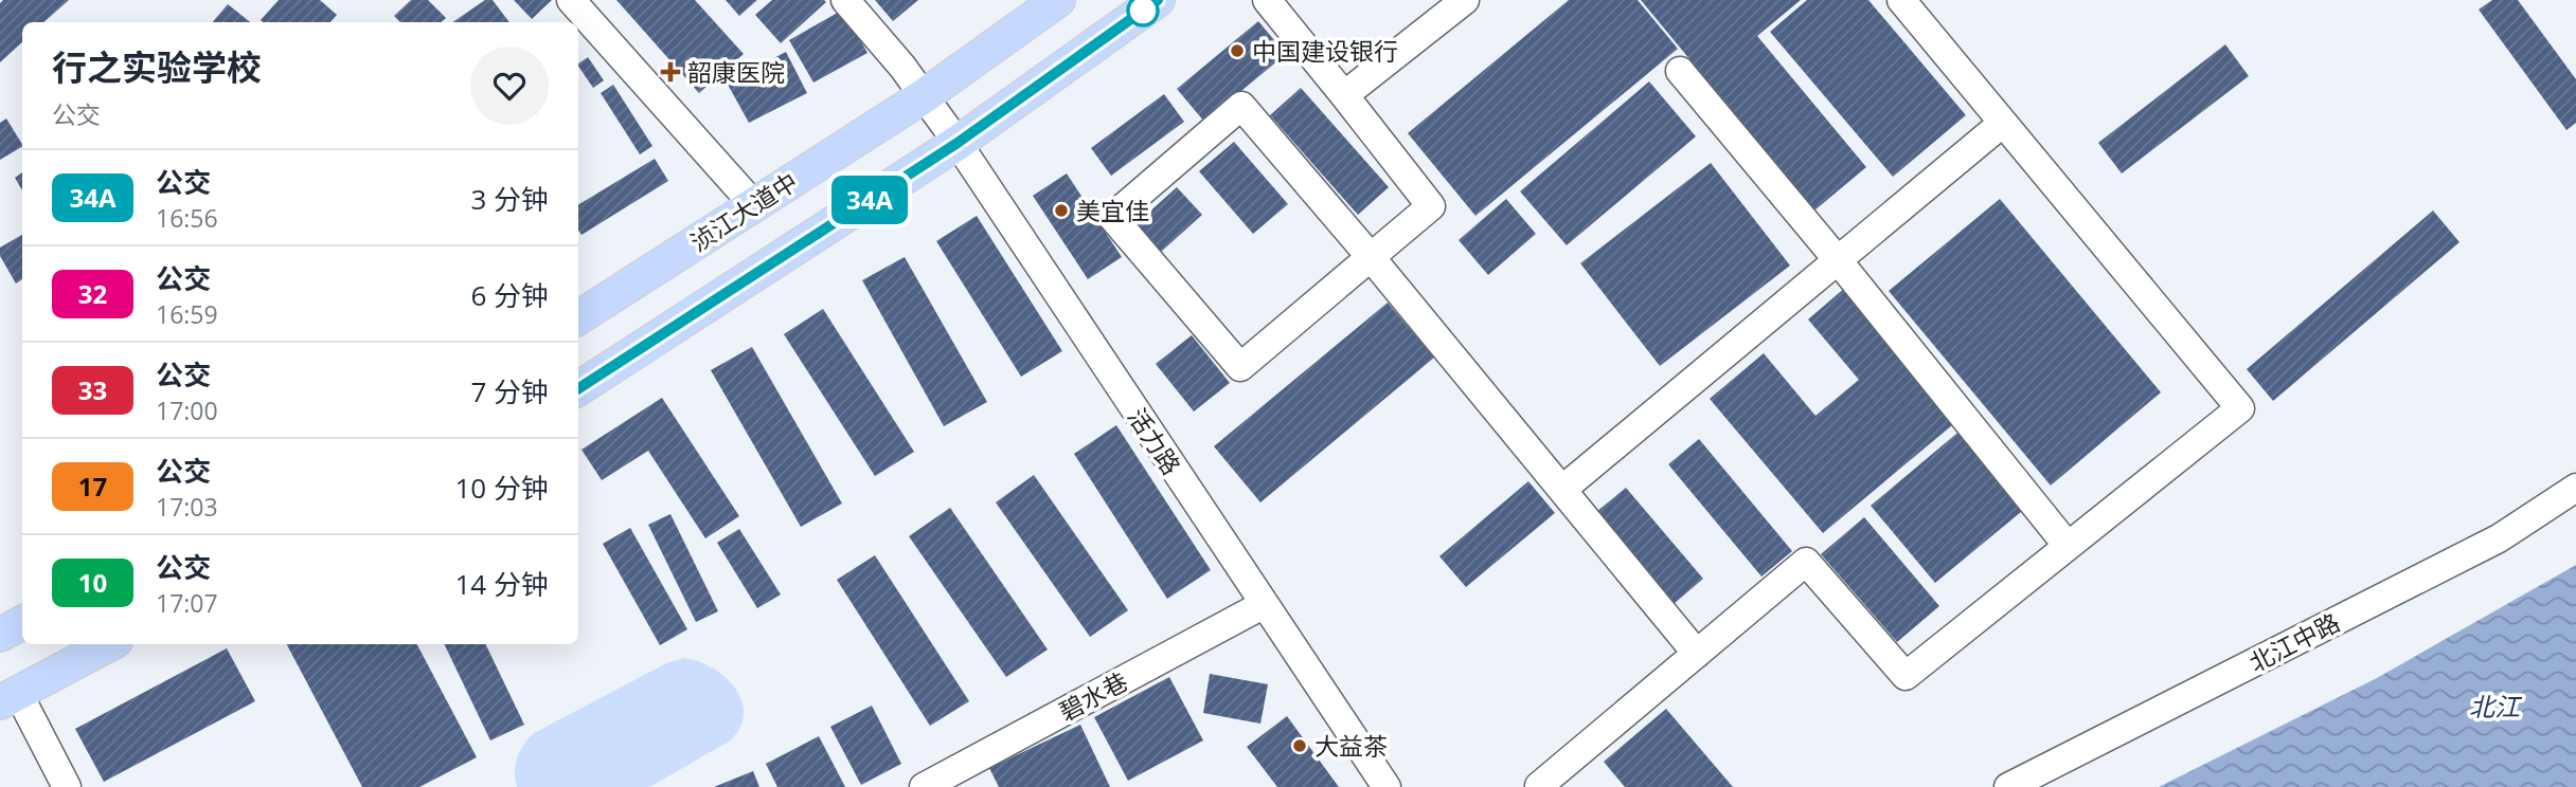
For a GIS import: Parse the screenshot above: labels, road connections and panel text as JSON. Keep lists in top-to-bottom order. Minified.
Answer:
{"streets":{"main road":["浈江大道中"],"street":["活力路","北江中路","碧水巷"]},"crossings":[["浈江大道中","活力路"],["活力路","碧水巷"]],"water":["北江"],"places":{"other":["中国建设银行","美宜佳","大益茶"],"health":["韶康医院"]},"lines":["bus line 34A"],"page":{"on_map":"34A","heading":["行之实验学校","公交"],"list":[{"mark":"34A","name":"公交","note":"16:56","value":"3 分钟"},{"mark":"32","name":"公交","note":"16:59","value":"6 分钟"},{"mark":"33","name":"公交","note":"17:00","value":"7 分钟"},{"mark":"17","name":"公交","note":"17:03","value":"10 分钟"},{"mark":"10","name":"公交","note":"17:07","value":"14 分钟"}]}}
